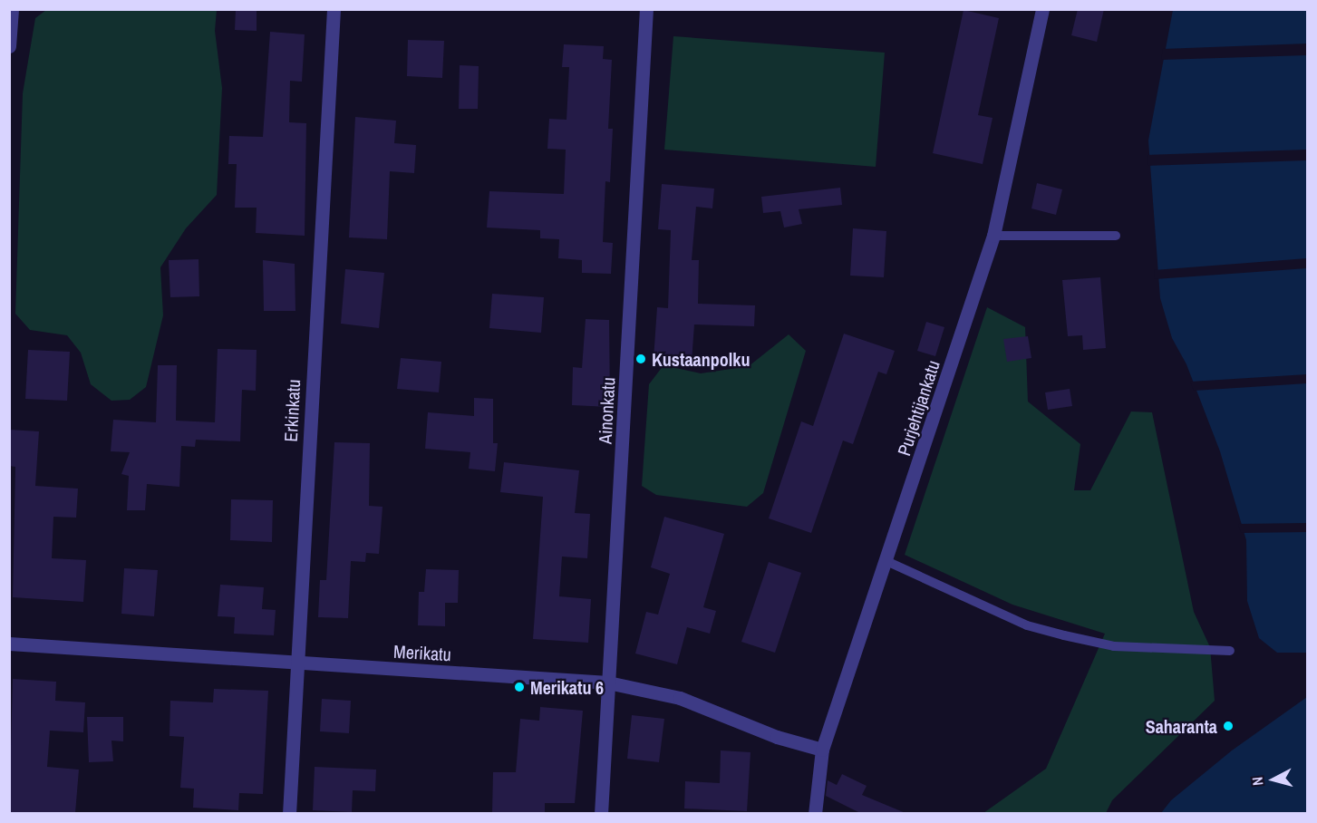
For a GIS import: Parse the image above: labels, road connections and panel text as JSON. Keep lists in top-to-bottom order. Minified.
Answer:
{"streets":{"street":["Purjehtijankatu","Erkinkatu","Ainonkatu","Merikatu"]},"crossings":[["Purjehtijankatu","Merikatu"],["Erkinkatu","Merikatu"],["Ainonkatu","Merikatu"]],"places":["Kustaanpolku","Merikatu 6","Saharanta"],"north":"left"}
